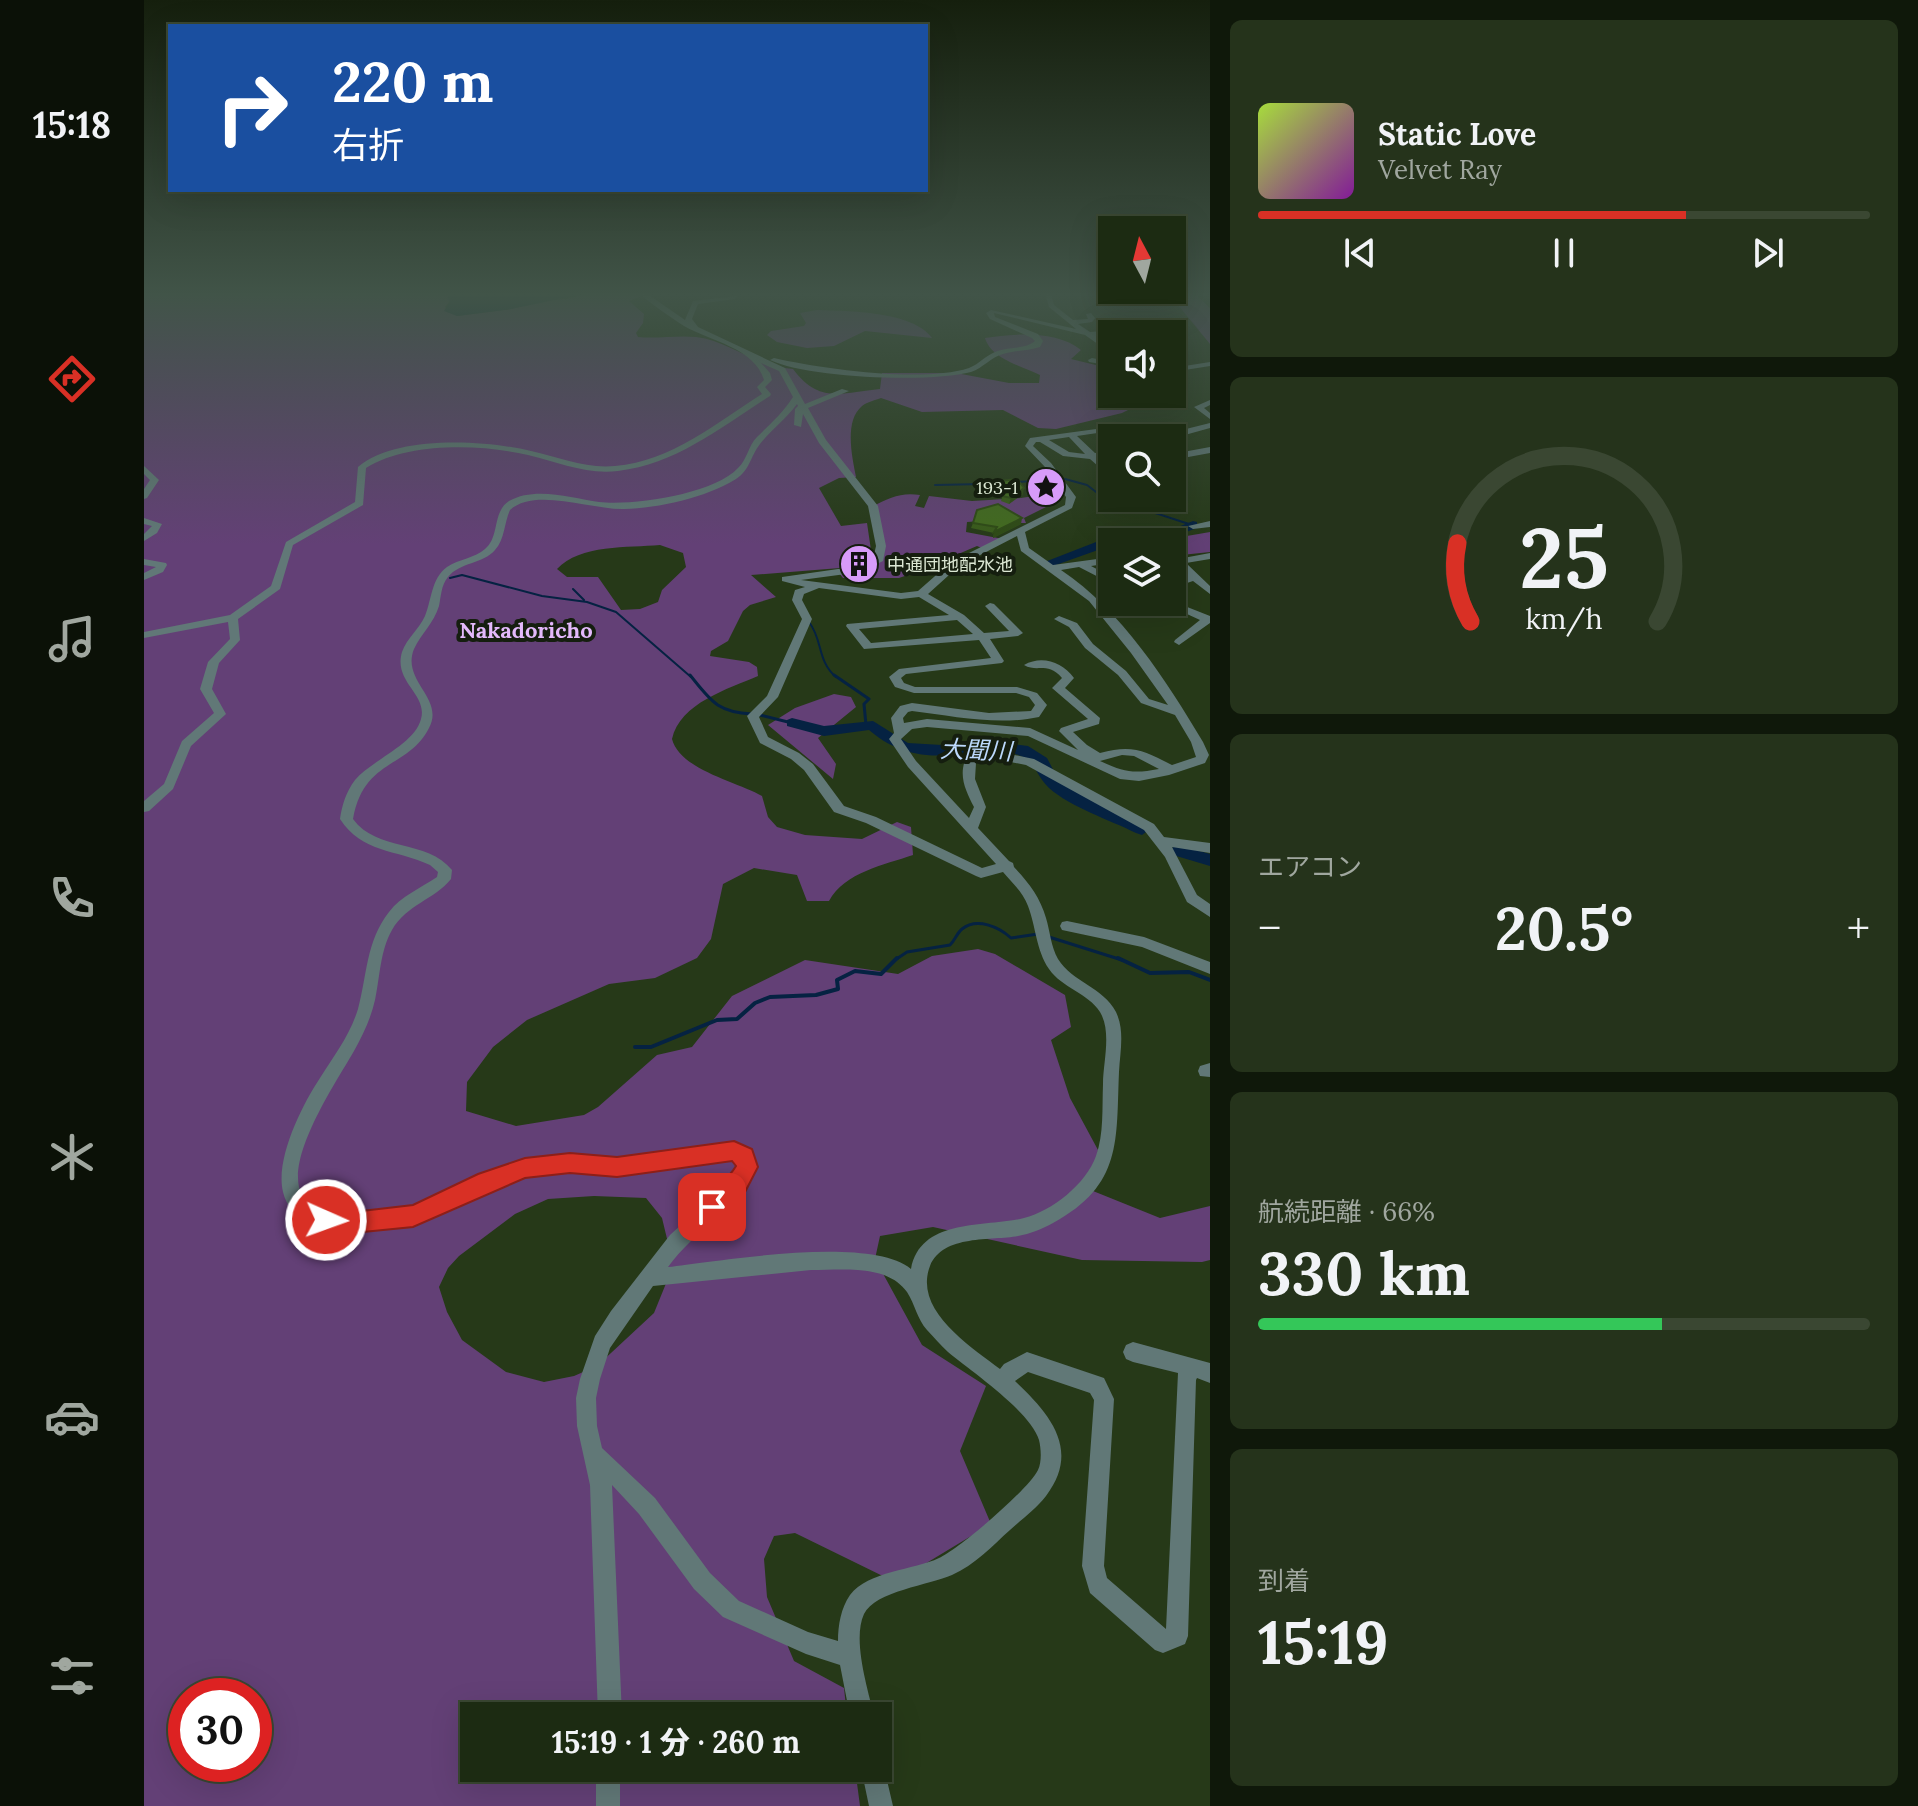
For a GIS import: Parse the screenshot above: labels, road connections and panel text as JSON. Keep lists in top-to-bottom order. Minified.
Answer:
{"districts":["Nakadoricho"],"water":["大聞川"],"places":{"place":["193-1"],"building":["中通団地配水池"]},"north":"top","page":{"tabs":"15:18","turn":["220 m","右折"],"song":["Static Love","Velvet Ray"],"tile":["エアコン",["航続距離 · 66%","330 km"],["到着","15:19"]],"heat":["−","20.5°","+"],"limit":"30","trip":"15:19 · 1 分 · 260 m","gauge":["25","km/h"]}}
